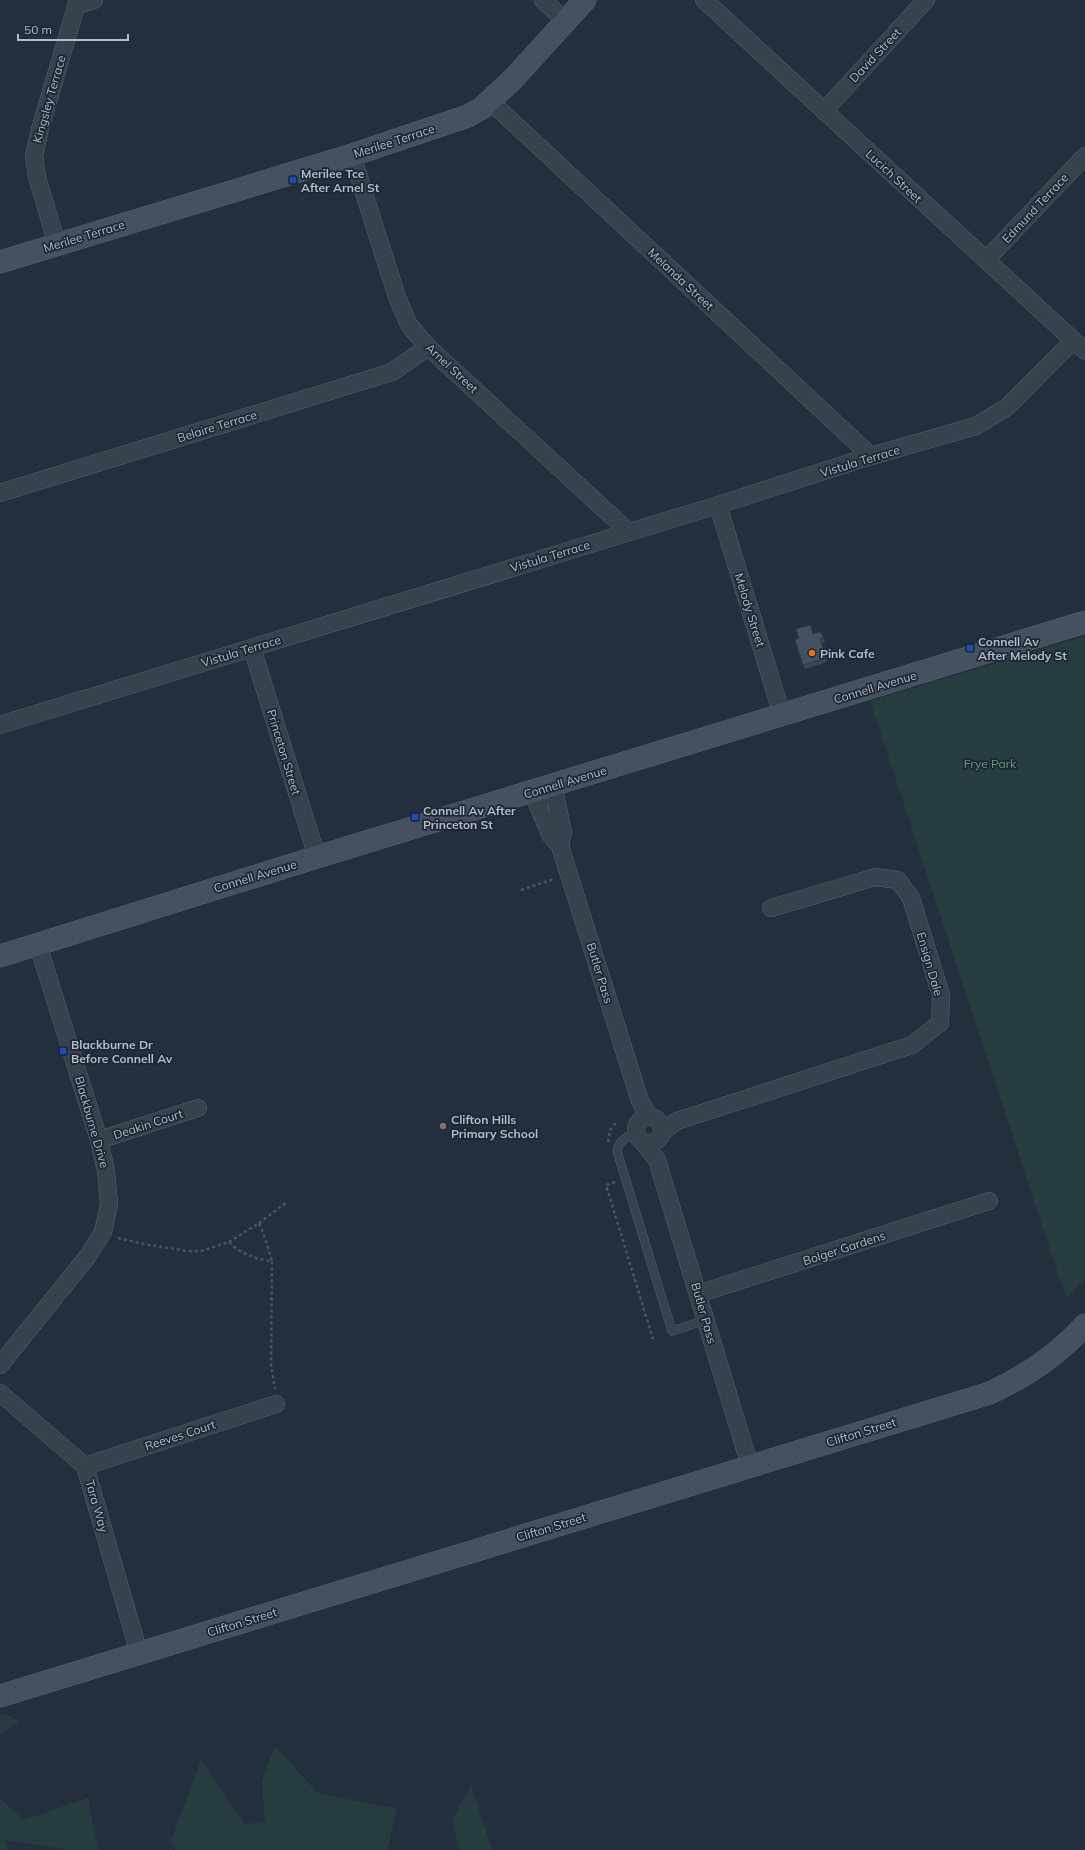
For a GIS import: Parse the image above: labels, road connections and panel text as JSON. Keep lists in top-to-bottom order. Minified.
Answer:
{"streets":{"street":["David Street","Kingsley Terrace","Merilee Terrace","Lucich Street","Edmund Terrace","Melanda Street","Arnel Street","Belaire Terrace","Vistula Terrace","Melody Street","Connell Avenue","Princeton Street","Ensign Dale","Butler Pass","Blackburne Drive","Deakin Court","Bolger Gardens","Clifton Street","Reeves Court","Tara Way"]},"crossings":[["David Street","Lucich Street"],["Kingsley Terrace","Merilee Terrace"],["Merilee Terrace","Melanda Street"],["Merilee Terrace","Arnel Street"],["Lucich Street","Edmund Terrace"],["Lucich Street","Vistula Terrace"],["Melanda Street","Vistula Terrace"],["Arnel Street","Belaire Terrace"],["Arnel Street","Vistula Terrace"],["Vistula Terrace","Melody Street"],["Vistula Terrace","Princeton Street"],["Melody Street","Connell Avenue"],["Connell Avenue","Princeton Street"],["Connell Avenue","Butler Pass"],["Connell Avenue","Blackburne Drive"],["Ensign Dale","Butler Pass"],["Butler Pass","Bolger Gardens"],["Butler Pass","Clifton Street"],["Blackburne Drive","Deakin Court"],["Clifton Street","Tara Way"],["Reeves Court","Tara Way"]],"parks":["Frye Park"],"places":{"transit":["Merilee Tce After Arnel St","Connell Av After Melody St","Connell Av After Princeton St","Blackburne Dr Before Connell Av"],"other":["Pink Cafe","Clifton Hills Primary School"]},"scale_bar":"50 m"}
